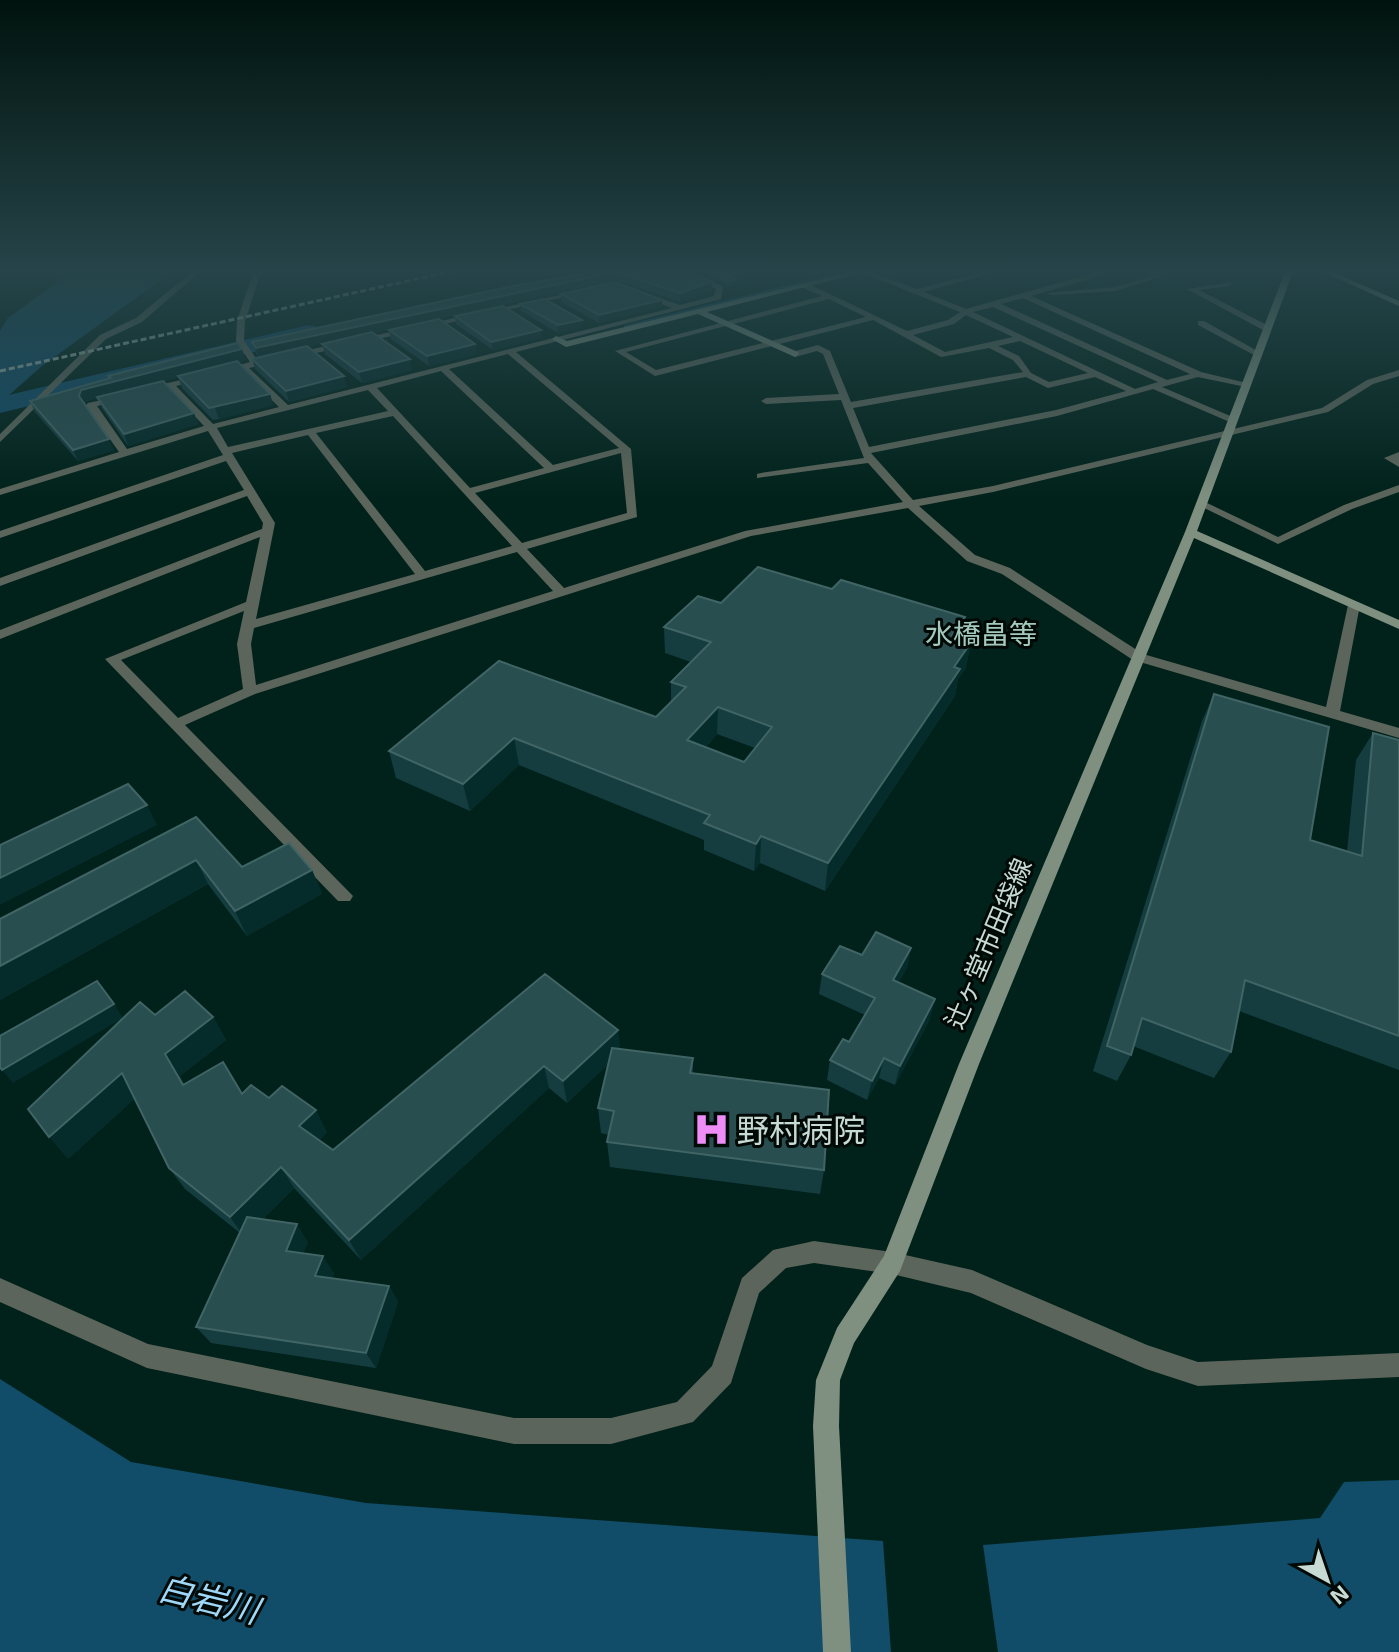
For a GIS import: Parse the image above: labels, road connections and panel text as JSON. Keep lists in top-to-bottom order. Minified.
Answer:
{"streets":{"main road":["辻ヶ堂市田袋線"]},"districts":["水橋畠等"],"water":["白岩川"],"places":{"hospital":["野村病院"]},"north":"bottom right"}
